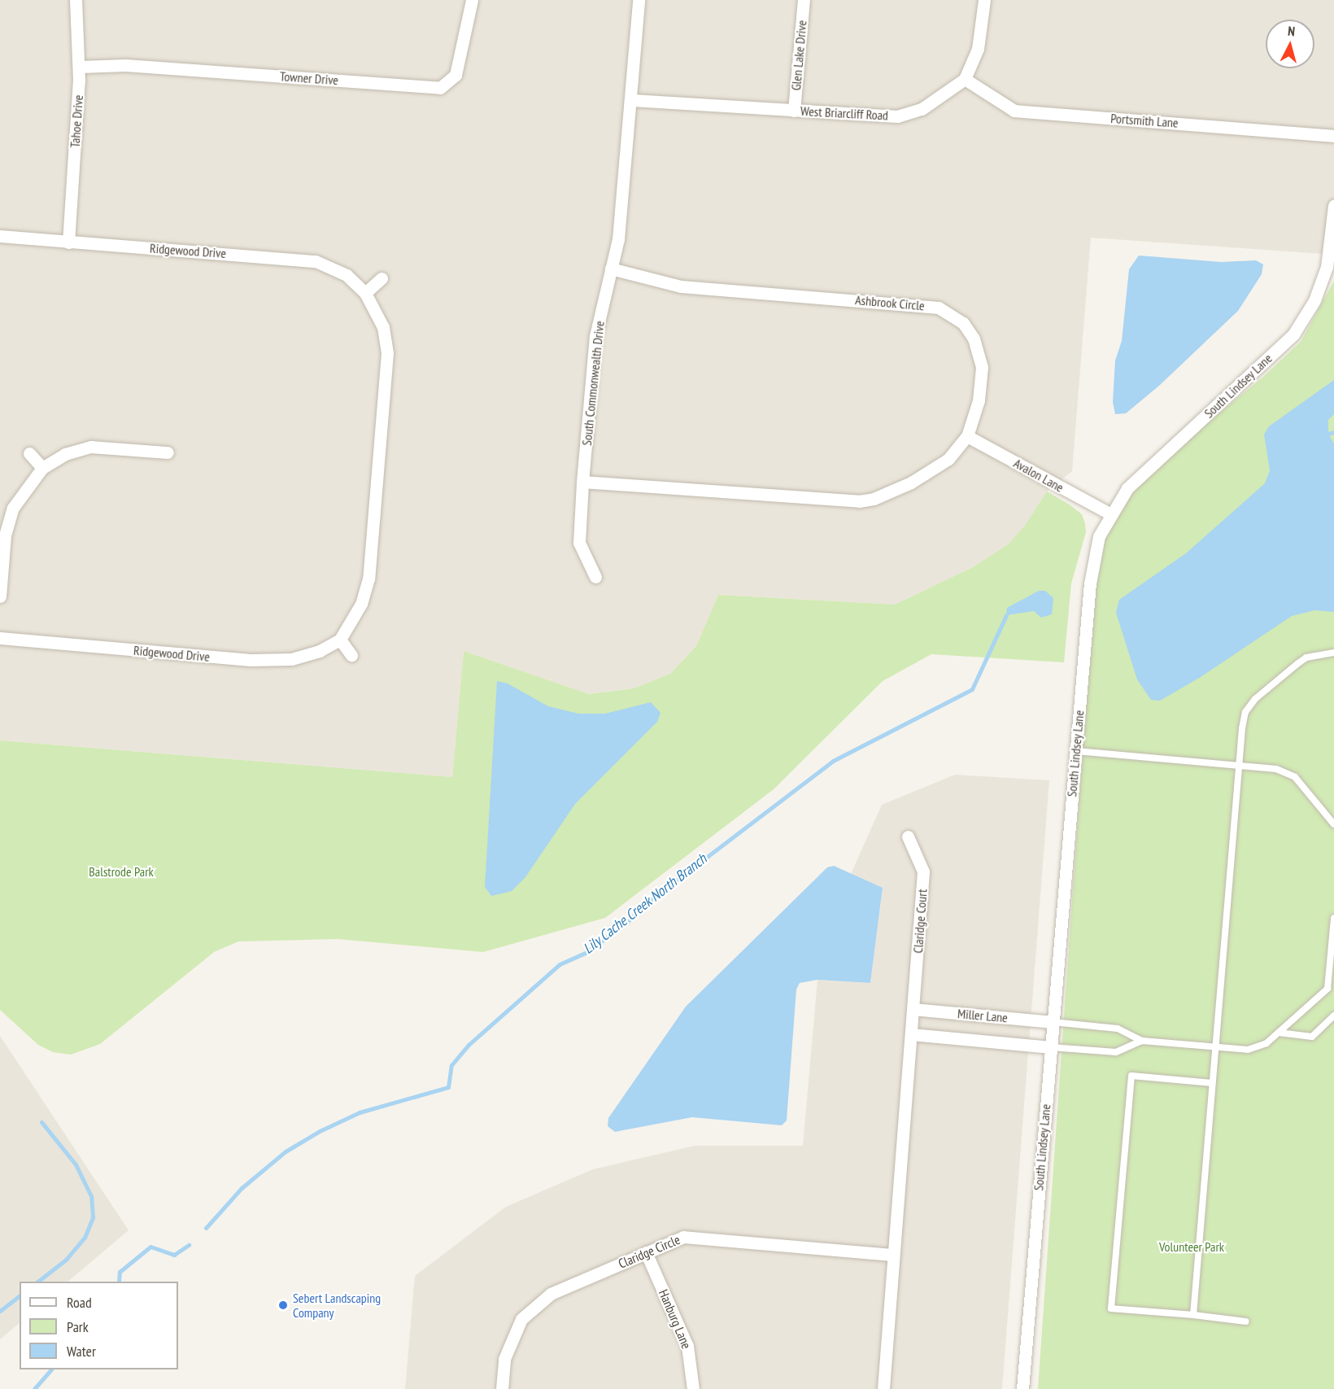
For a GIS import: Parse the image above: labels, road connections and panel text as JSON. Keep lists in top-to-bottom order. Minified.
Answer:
{"streets":{"street":["Glen Lake Drive","Towner Drive","West Briarcliff Road","Portsmith Lane","Tahoe Drive","Ridgewood Drive","Ashbrook Circle","South Commonwealth Drive","South Lindsey Lane","Avalon Lane","Claridge Court","Miller Lane","Claridge Circle","Hanburg Lane"]},"crossings":[["Glen Lake Drive","West Briarcliff Road"],["Towner Drive","Tahoe Drive"],["West Briarcliff Road","Portsmith Lane"],["West Briarcliff Road","South Commonwealth Drive"],["Tahoe Drive","Ridgewood Drive"],["Ashbrook Circle","South Commonwealth Drive"],["Ashbrook Circle","Avalon Lane"],["South Lindsey Lane","Avalon Lane"],["South Lindsey Lane","Miller Lane"],["Claridge Court","Miller Lane"],["Claridge Circle","Hanburg Lane"]],"water":["Lily Cache Creek North Branch"],"parks":["Balstrode Park","Volunteer Park"],"places":["Sebert Landscaping Company"],"legend":["Road","Park","Water"],"north":"top"}
